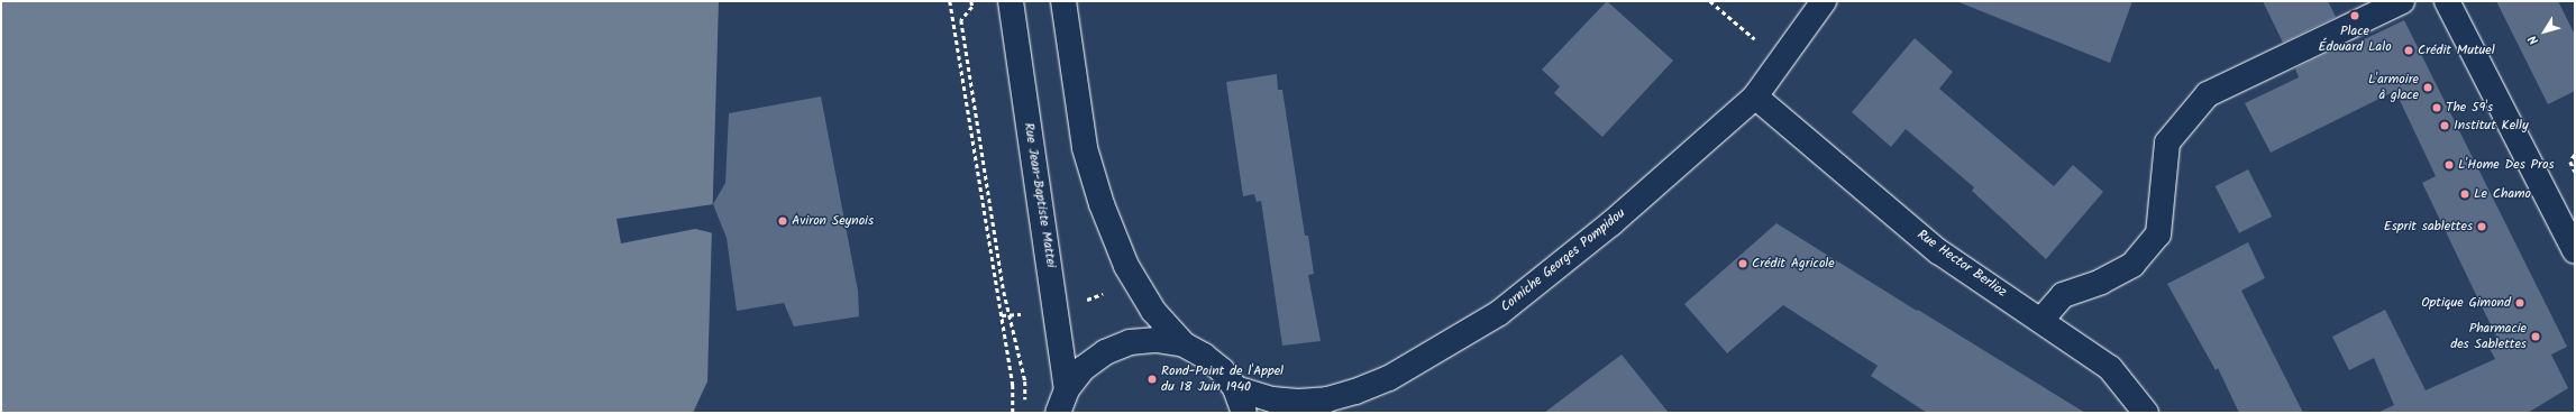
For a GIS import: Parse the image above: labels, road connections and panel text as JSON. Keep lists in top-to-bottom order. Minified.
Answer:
{"streets":{"main road":["Rue Jean-Baptiste Mattei","Corniche Georges Pompidou","Rue Hector Berlioz"]},"crossings":[["Corniche Georges Pompidou","Rue Hector Berlioz"]],"places":["Place Édouard Lalo","Crédit Mutuel","L'armoire à glace","The 59's","Institut Kelly","L'Home Des Pros","Le Chamo","Aviron Seynois","Esprit sablettes","Crédit Agricole","Optique Gimond","Pharmacie des Sablettes","Rond-Point de l'Appel du 18 Juin 1940"],"north":"bottom left"}
